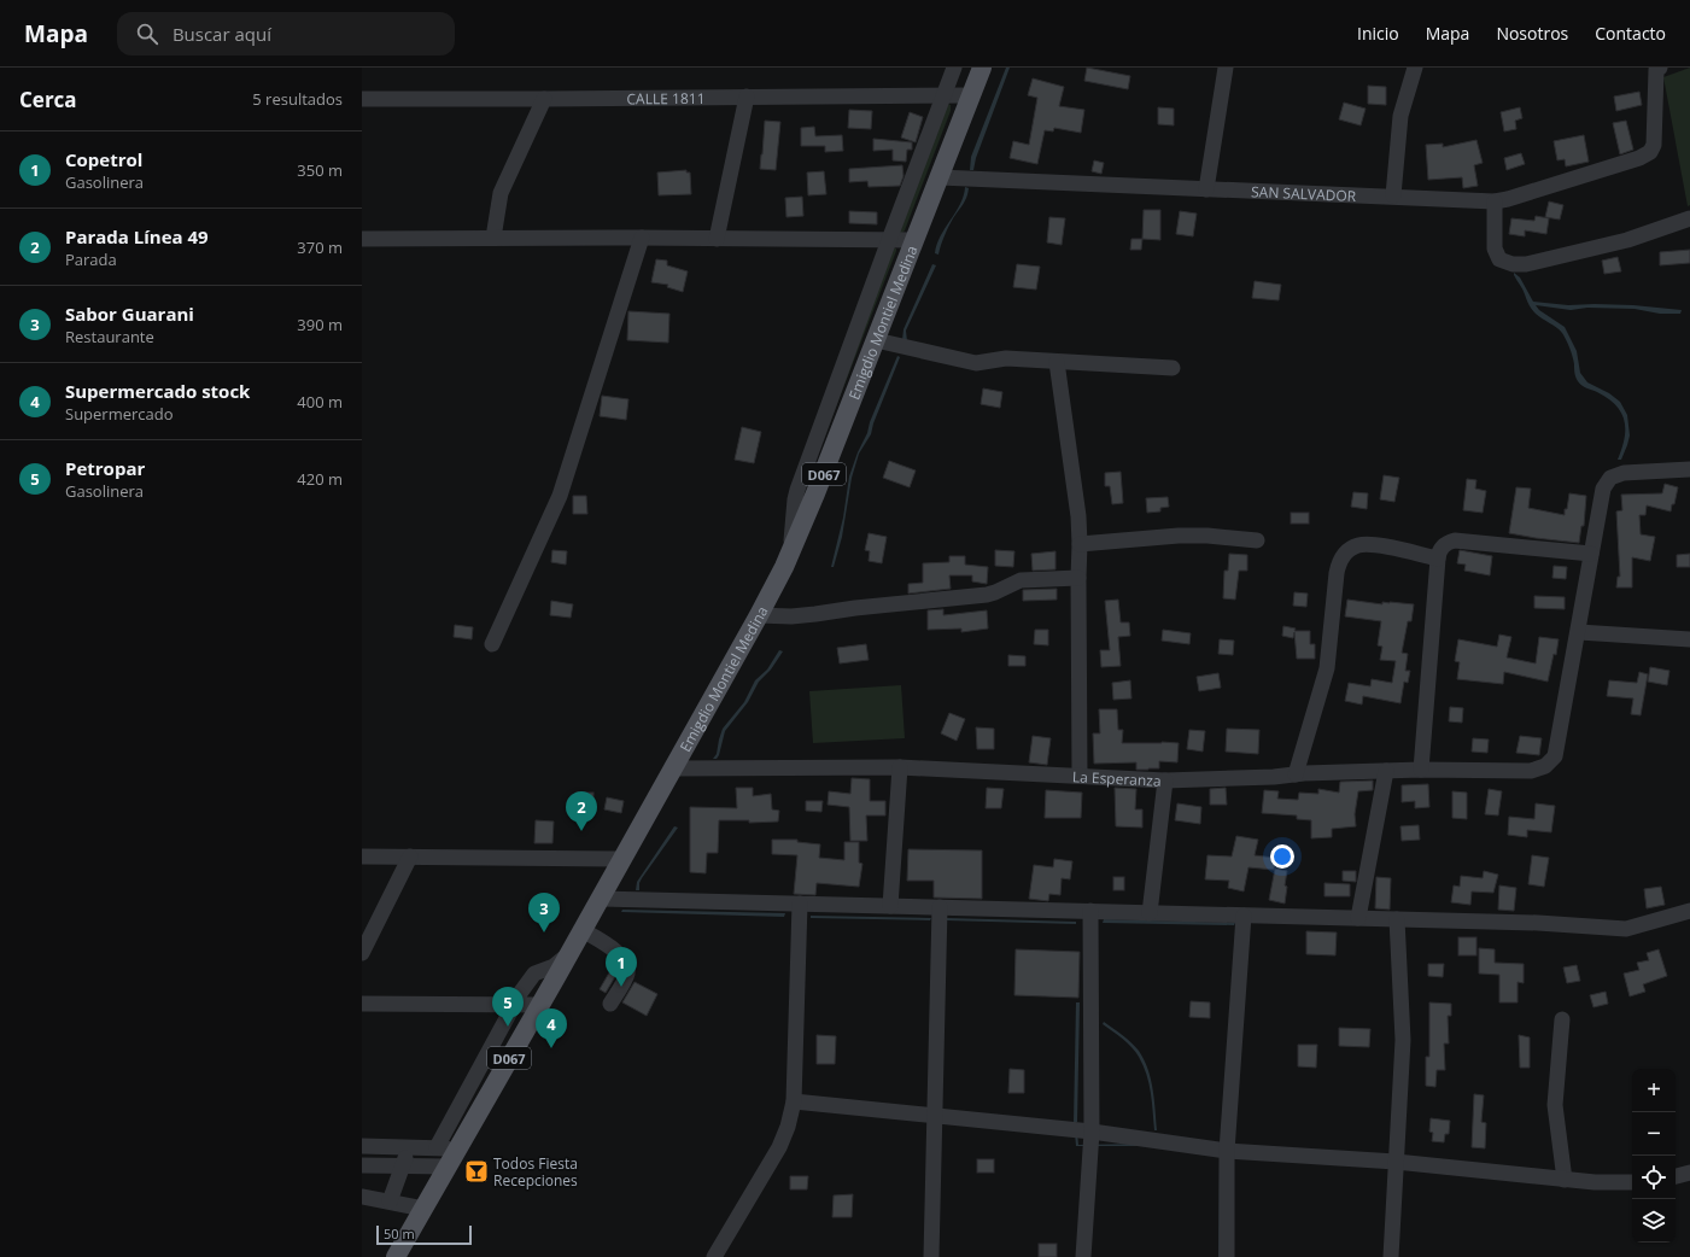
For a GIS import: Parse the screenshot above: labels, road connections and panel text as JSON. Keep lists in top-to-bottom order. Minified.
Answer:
{"streets":{"main road":["Emigdio Montiel Medina","D067"],"street":["CALLE 1811","SAN SALVADOR","La Esperanza"]},"crossings":[["CALLE 1811","Emigdio Montiel Medina"],["SAN SALVADOR","Emigdio Montiel Medina"],["Emigdio Montiel Medina","La Esperanza"]],"places":{"bar":["Todos Fiesta Recepciones"]},"scale_bar":"50 m","page":{"header":"Mapa","search":"Buscar aquí","nav":["Inicio","Mapa","Nosotros","Contacto"],"heading":["Cerca","5 resultados"],"list":[{"mark":"1","name":"Copetrol","note":"Gasolinera","value":"350 m"},{"mark":"2","name":"Parada Línea 49","note":"Parada","value":"370 m"},{"mark":"3","name":"Sabor Guarani","note":"Restaurante","value":"390 m"},{"mark":"4","name":"Supermercado stock","note":"Supermercado","value":"400 m"},{"mark":"5","name":"Petropar","note":"Gasolinera","value":"420 m"}],"pins":["2","3","1","5","4"],"map_buttons":["+","−"],"scale":"50 m"}}
